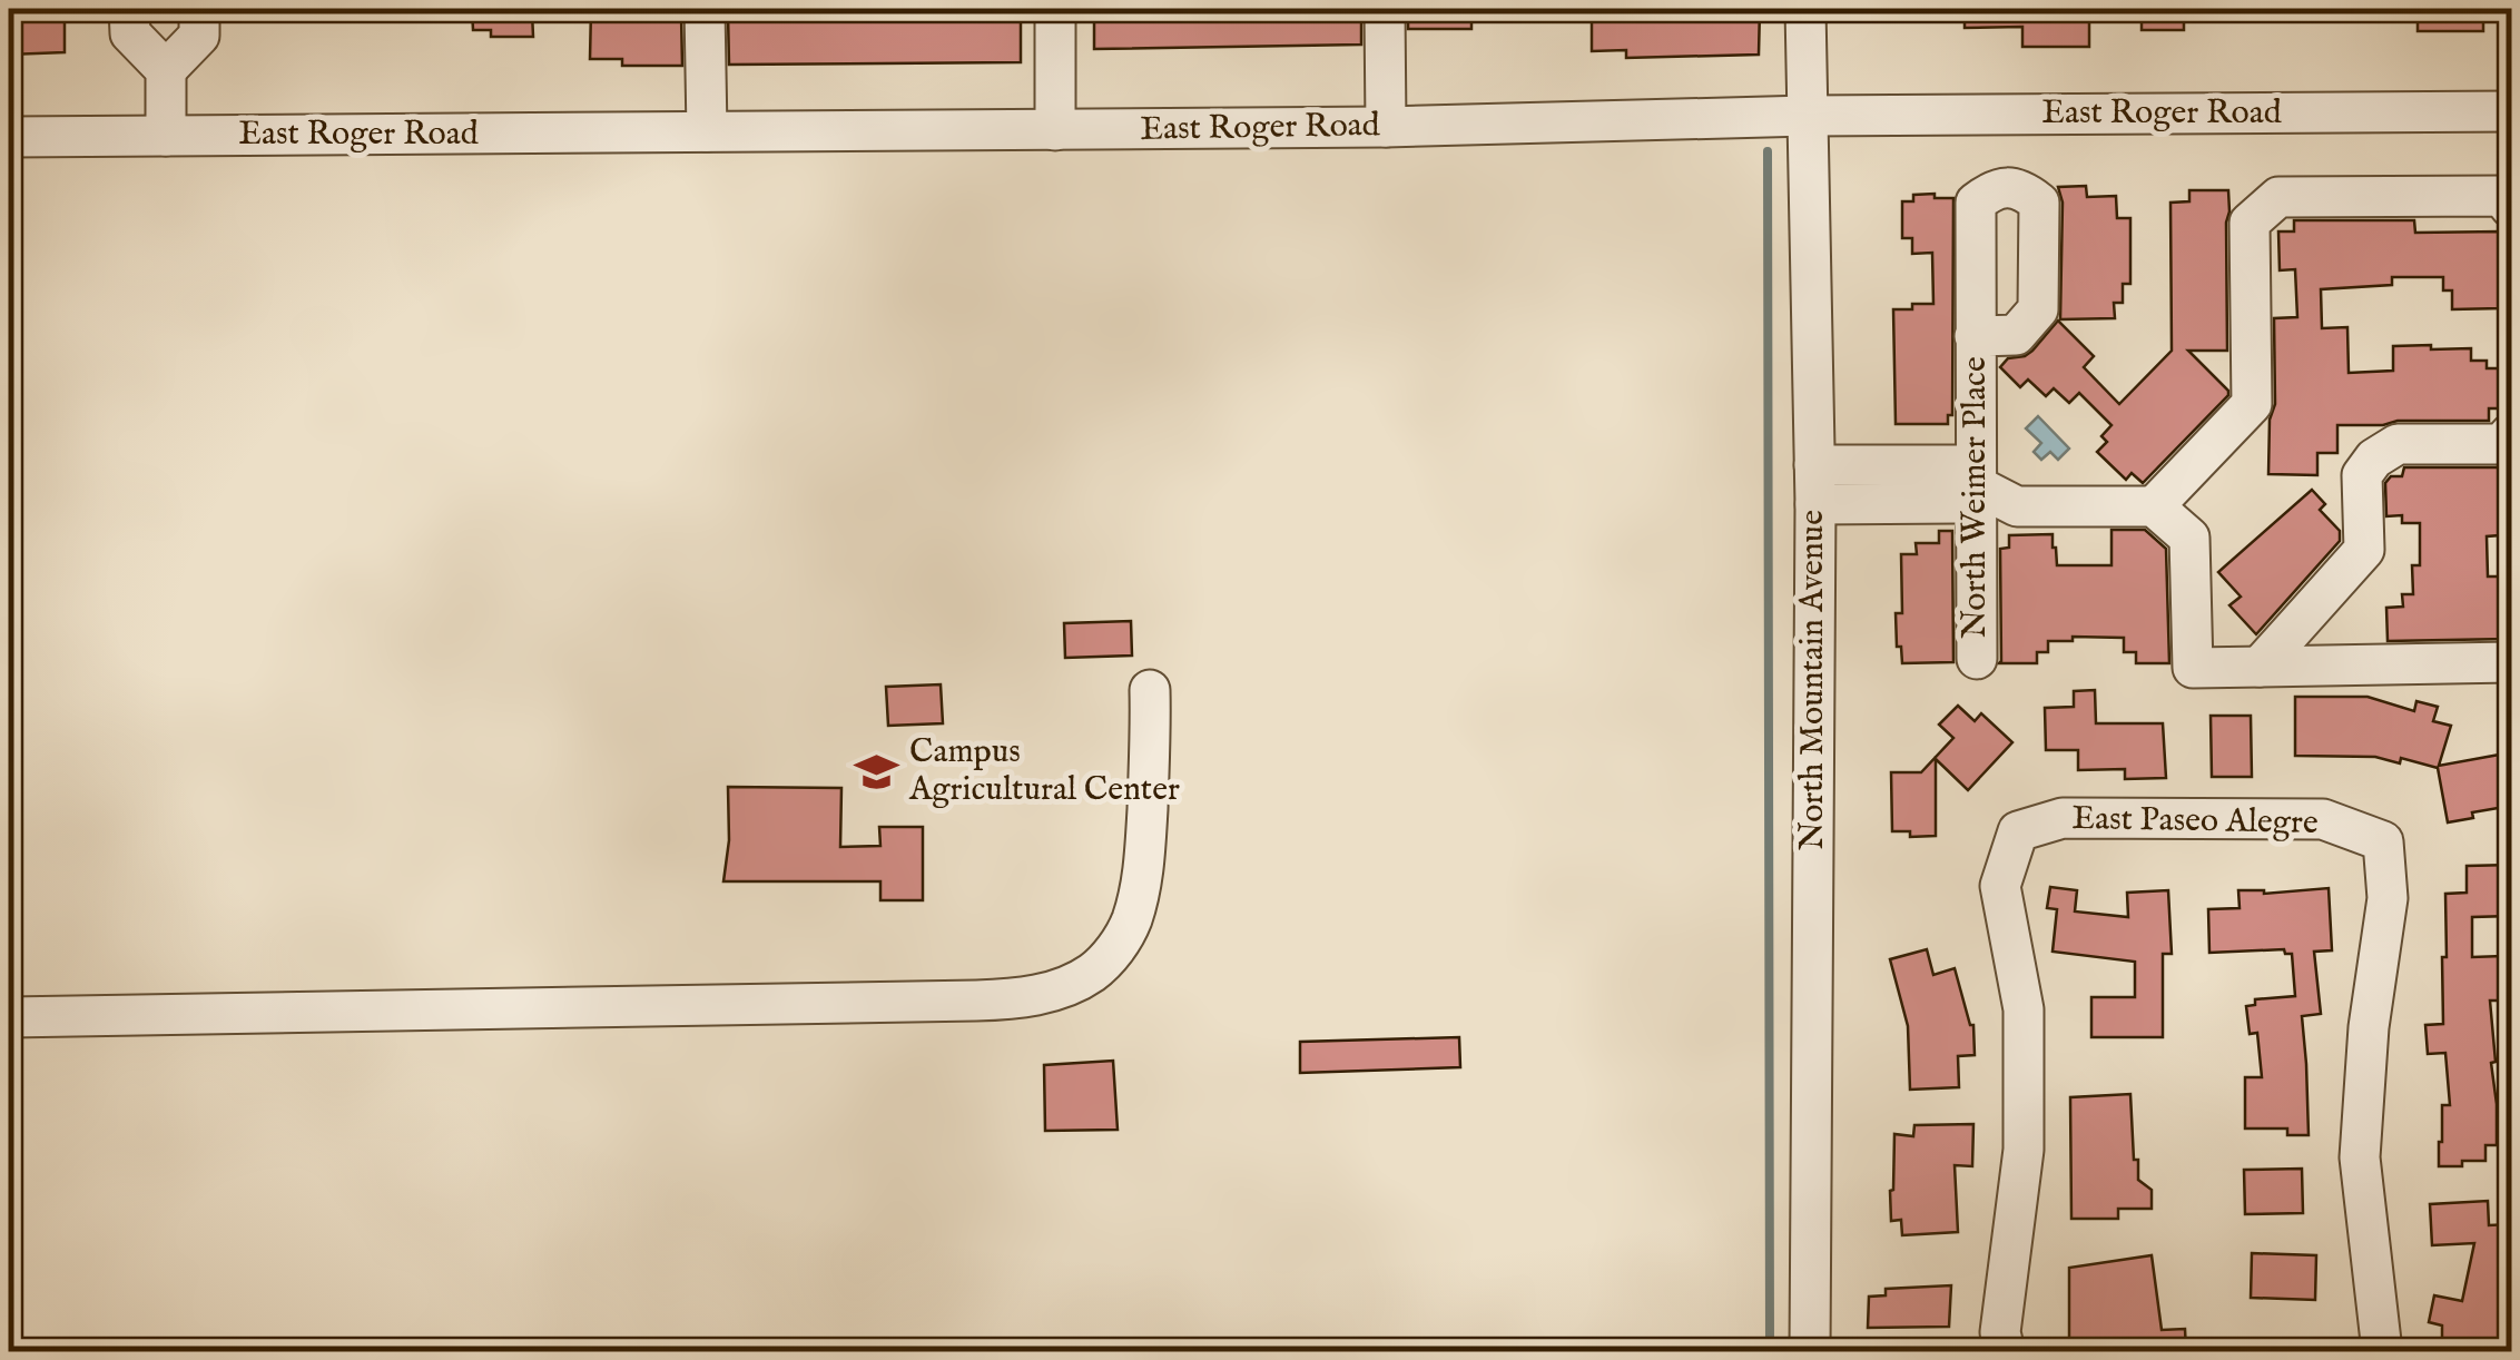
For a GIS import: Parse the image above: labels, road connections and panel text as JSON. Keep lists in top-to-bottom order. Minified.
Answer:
{"streets":{"street":["East Roger Road","North Weimer Place","North Mountain Avenue","East Paseo Alegre"]},"crossings":[["East Roger Road","North Mountain Avenue"]],"places":{"school or university":["Campus Agricultural Center"]}}
